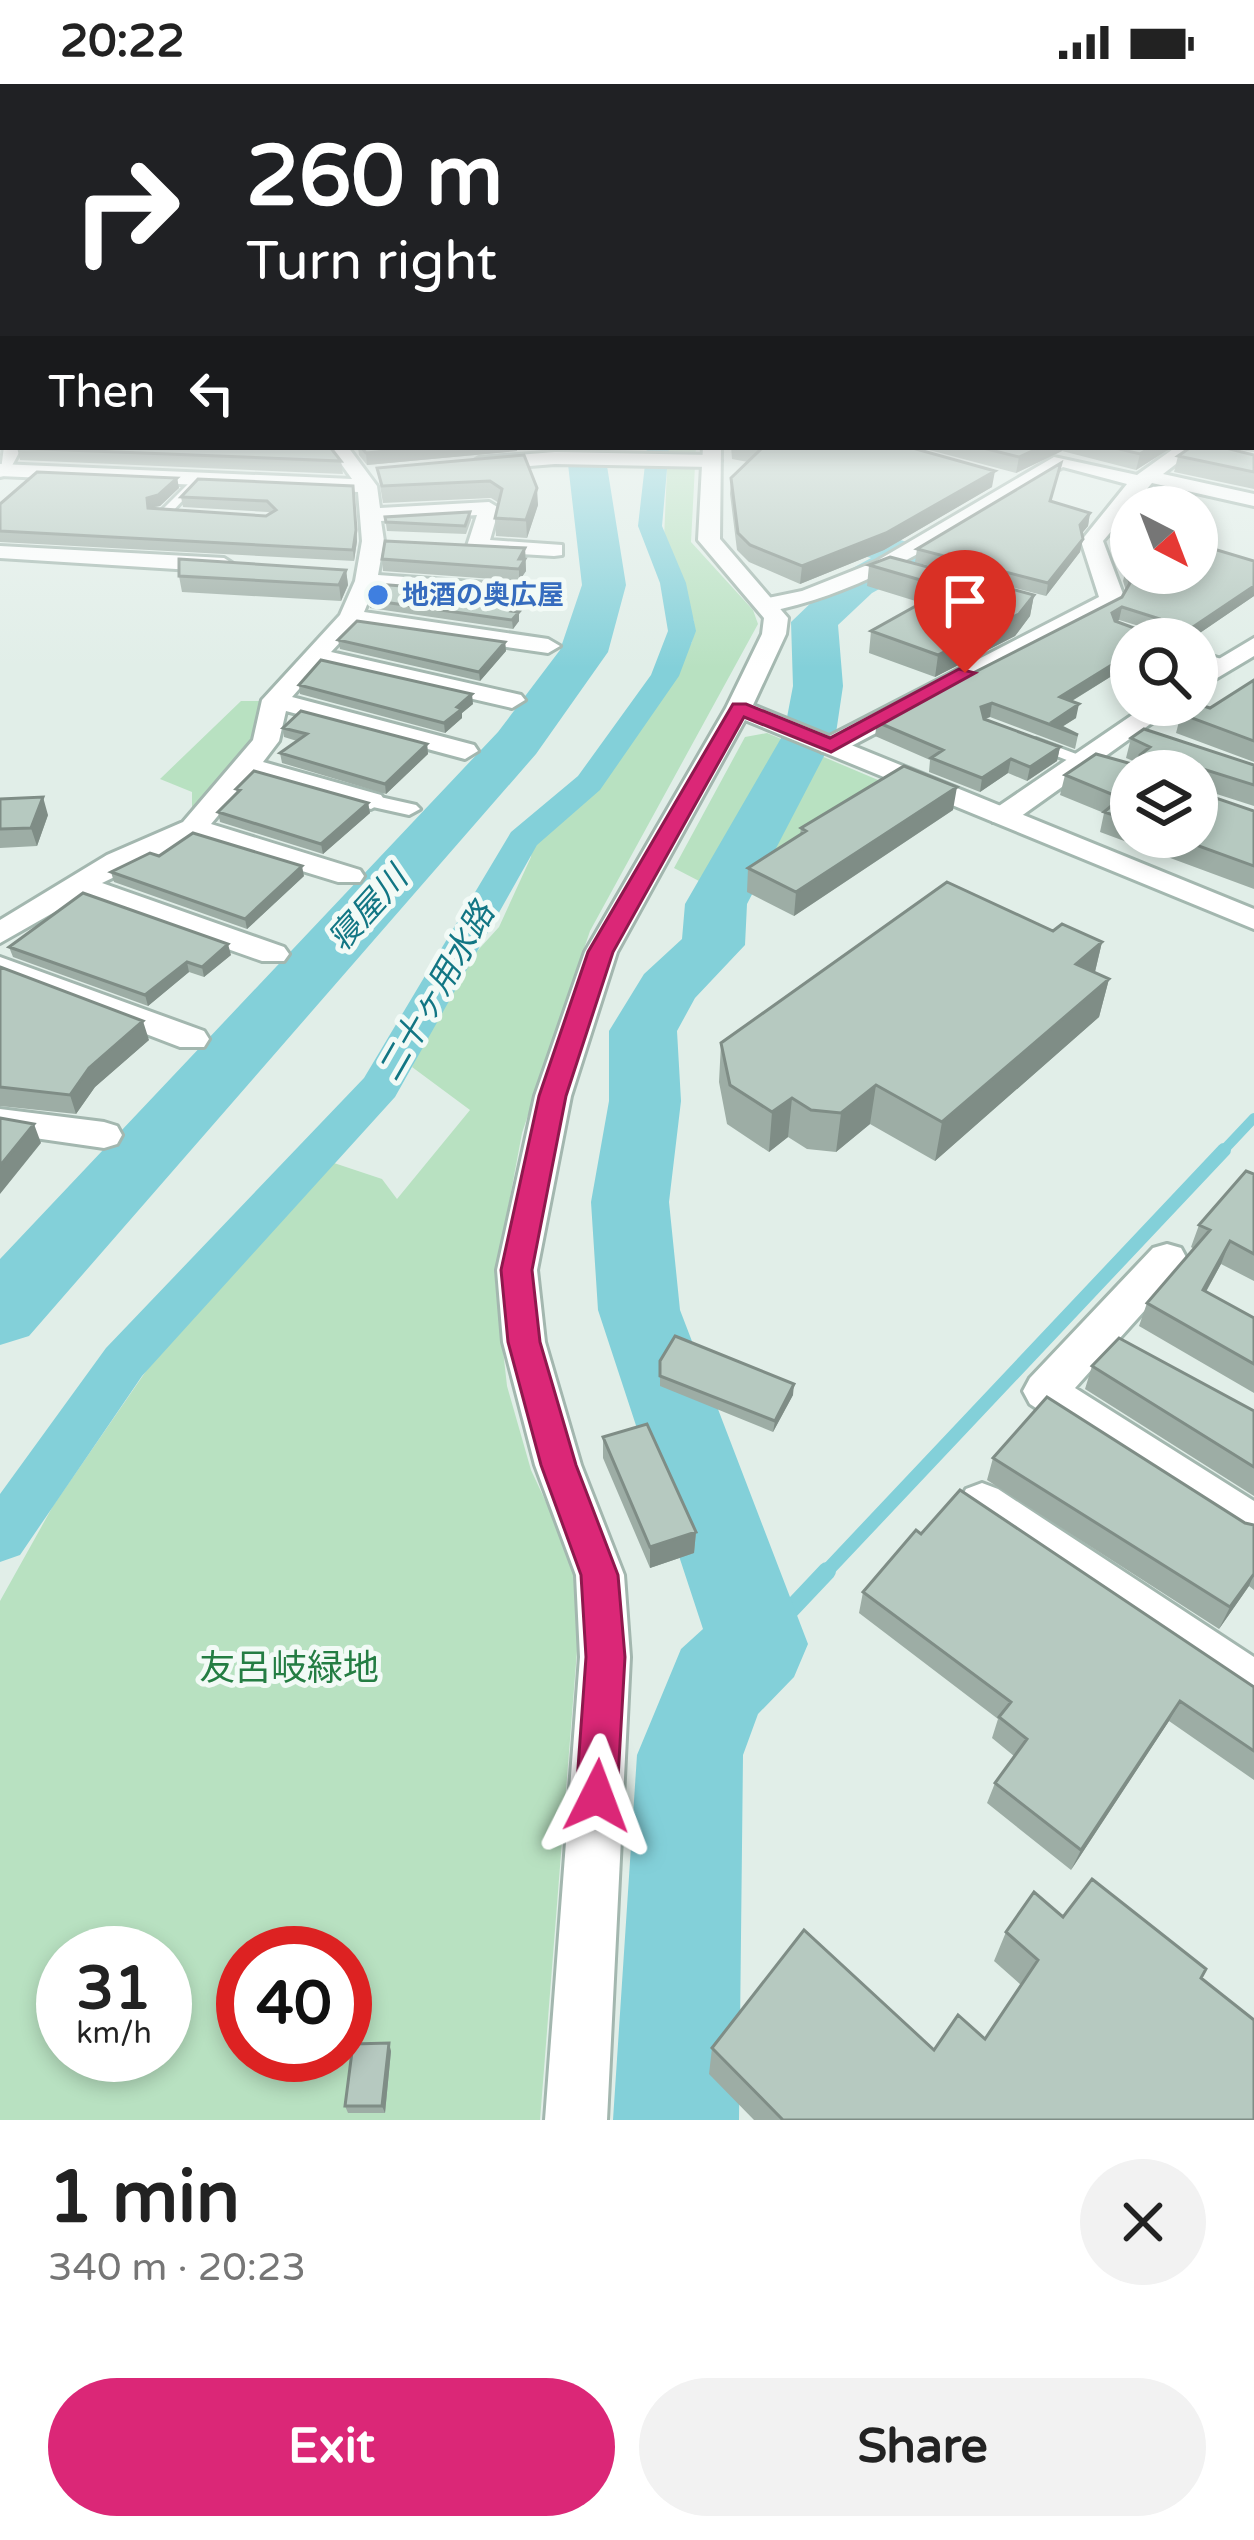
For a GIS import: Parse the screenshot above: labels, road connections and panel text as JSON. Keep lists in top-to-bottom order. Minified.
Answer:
{"water":["寝屋川","二十ヶ用水路"],"parks":["友呂岐緑地"],"places":["地酒の奥広屋"],"north":"bottom right","page":{"status":"20:22","turn":["260 m","Turn right"],"then":"Then","speed":"31 km/h","limit":"40","heading":["1 min","340 m · 20:23"],"buttons":["Exit","Share"]}}
